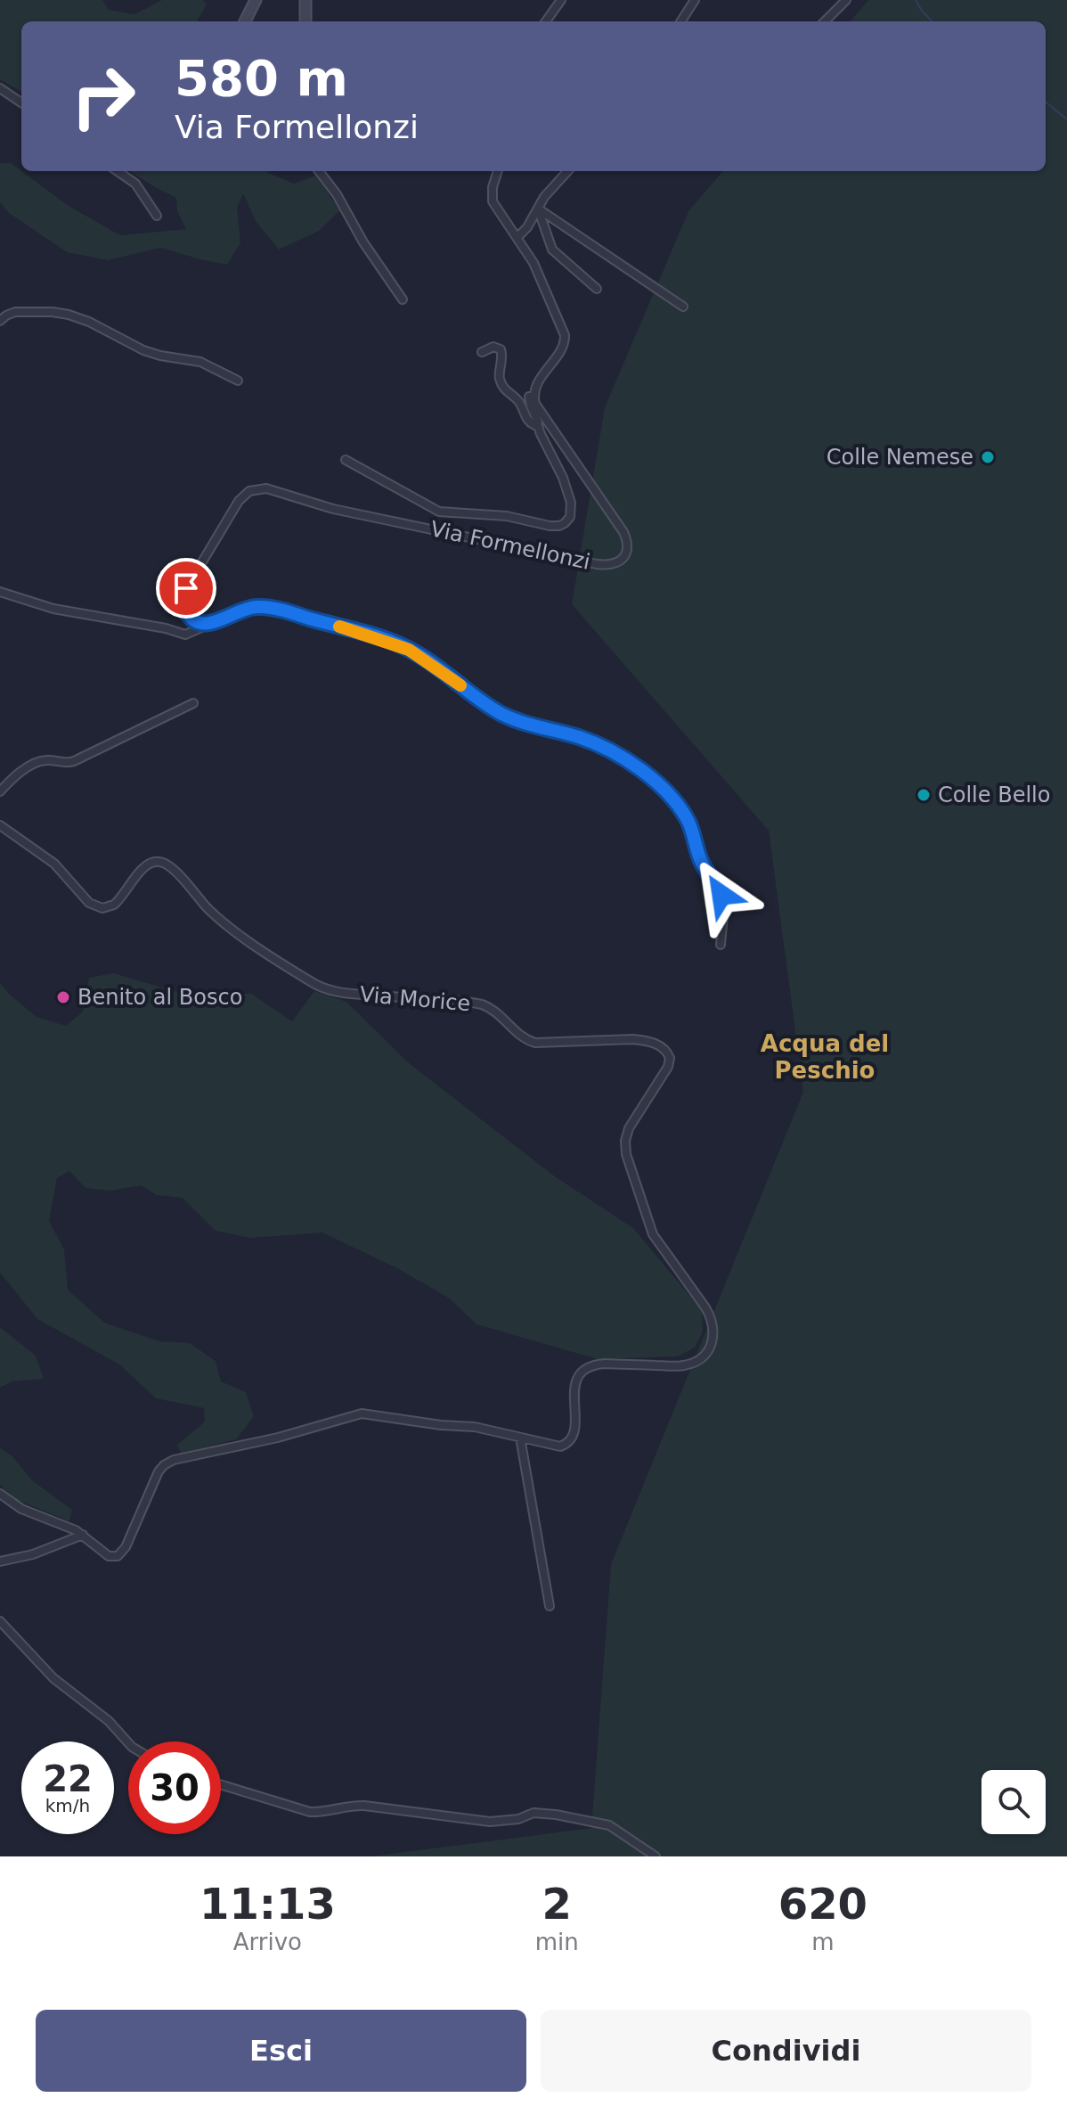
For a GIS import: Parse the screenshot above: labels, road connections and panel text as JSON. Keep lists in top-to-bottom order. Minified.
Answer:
{"streets":{"street":["Via Formellonzi","Via Morice"]},"districts":["Acqua del Peschio"],"places":["Colle Nemese","Colle Bello","Benito al Bosco"],"page":{"turn":["580 m","Via Formellonzi"],"speed":"22 km/h","limit":"30","eta":["11:13","Arrivo","2","min","620","m"],"buttons":["Esci","Condividi"]}}
